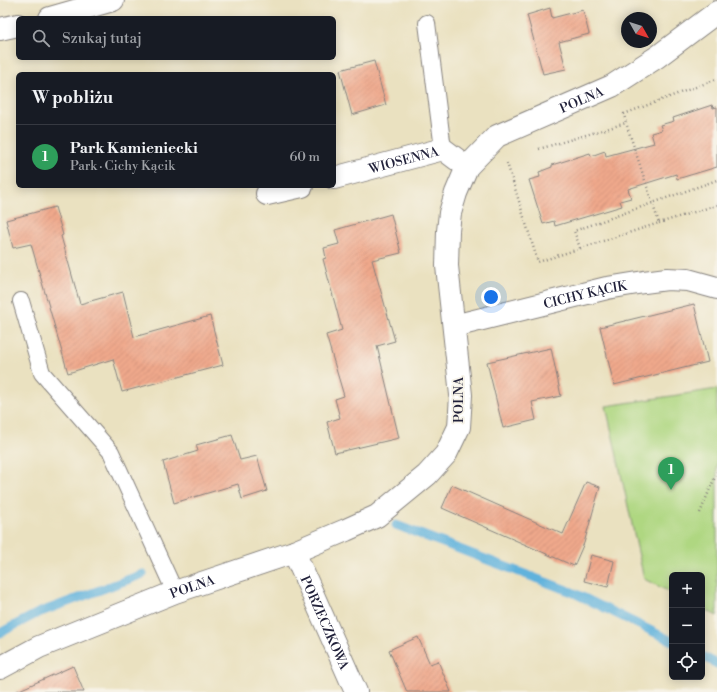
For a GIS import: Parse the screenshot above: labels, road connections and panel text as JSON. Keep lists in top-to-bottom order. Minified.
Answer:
{"streets":{"street":["POLNA","WIOSENNA","CICHY KĄCIK","PORZECZKOWA"]},"crossings":[["POLNA","WIOSENNA"],["POLNA","CICHY KĄCIK"],["POLNA","PORZECZKOWA"]],"north":"bottom right","page":{"search":"Szukaj tutaj","heading":"W pobliżu","list":[{"mark":"1","name":"Park Kamieniecki","note":"Park · Cichy Kącik","value":"60 m"}],"pins":"1","map_buttons":["+","−"]}}
